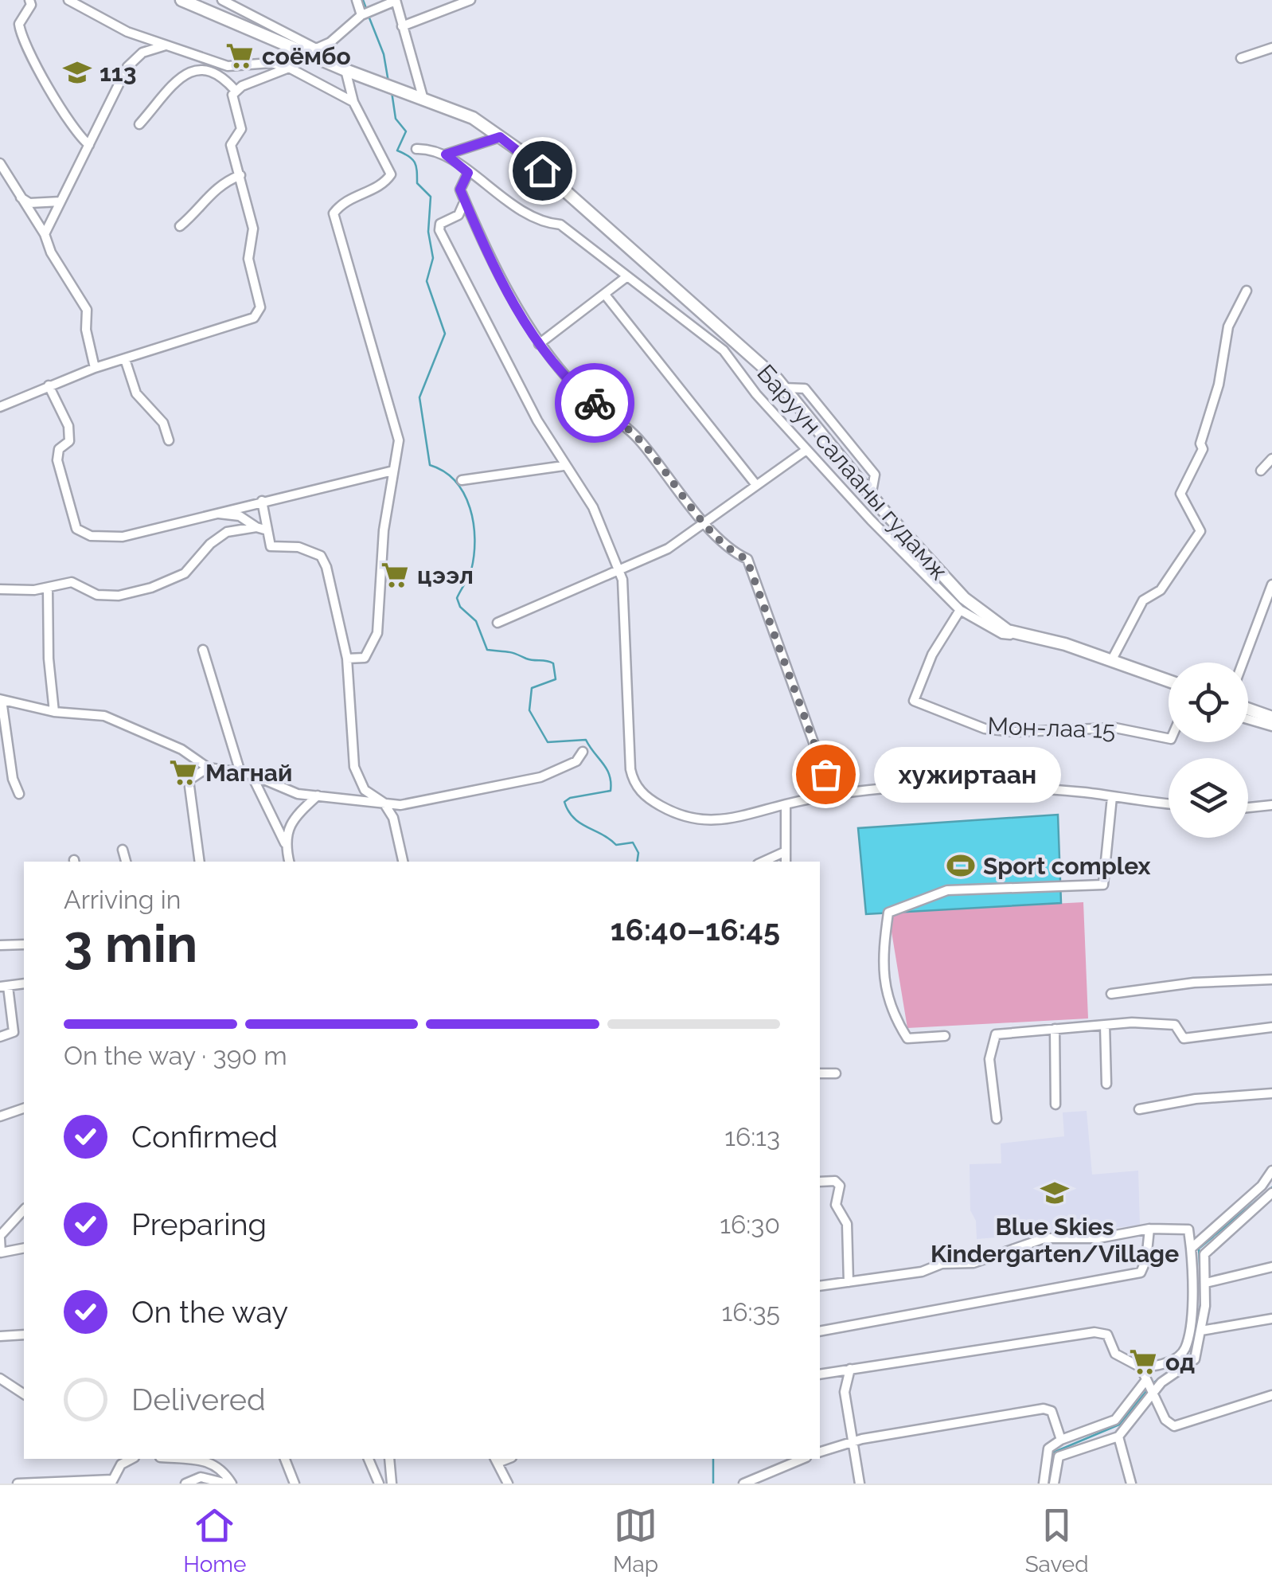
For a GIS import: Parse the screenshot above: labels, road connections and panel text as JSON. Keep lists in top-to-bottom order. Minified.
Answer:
{"streets":{"main road":["Баруун салааны гудамж"],"street":["Мон-лаа 15"]},"places":{"supermarket":["соёмбо","цээл","Магнай","од"],"school or university":["113","Blue Skies Kindergarten/Village"],"other":["хужиртаан"],"sports":["Sport complex"]},"page":{"bubble":"хужиртаан","heading":["3 min","Arriving in","16:40–16:45"],"bar":"On the way · 390 m","list":[["Confirmed","16:13"],["Preparing","16:30"],["On the way","16:35"],"Delivered"],"tabs":["Home","Map","Saved"]}}
